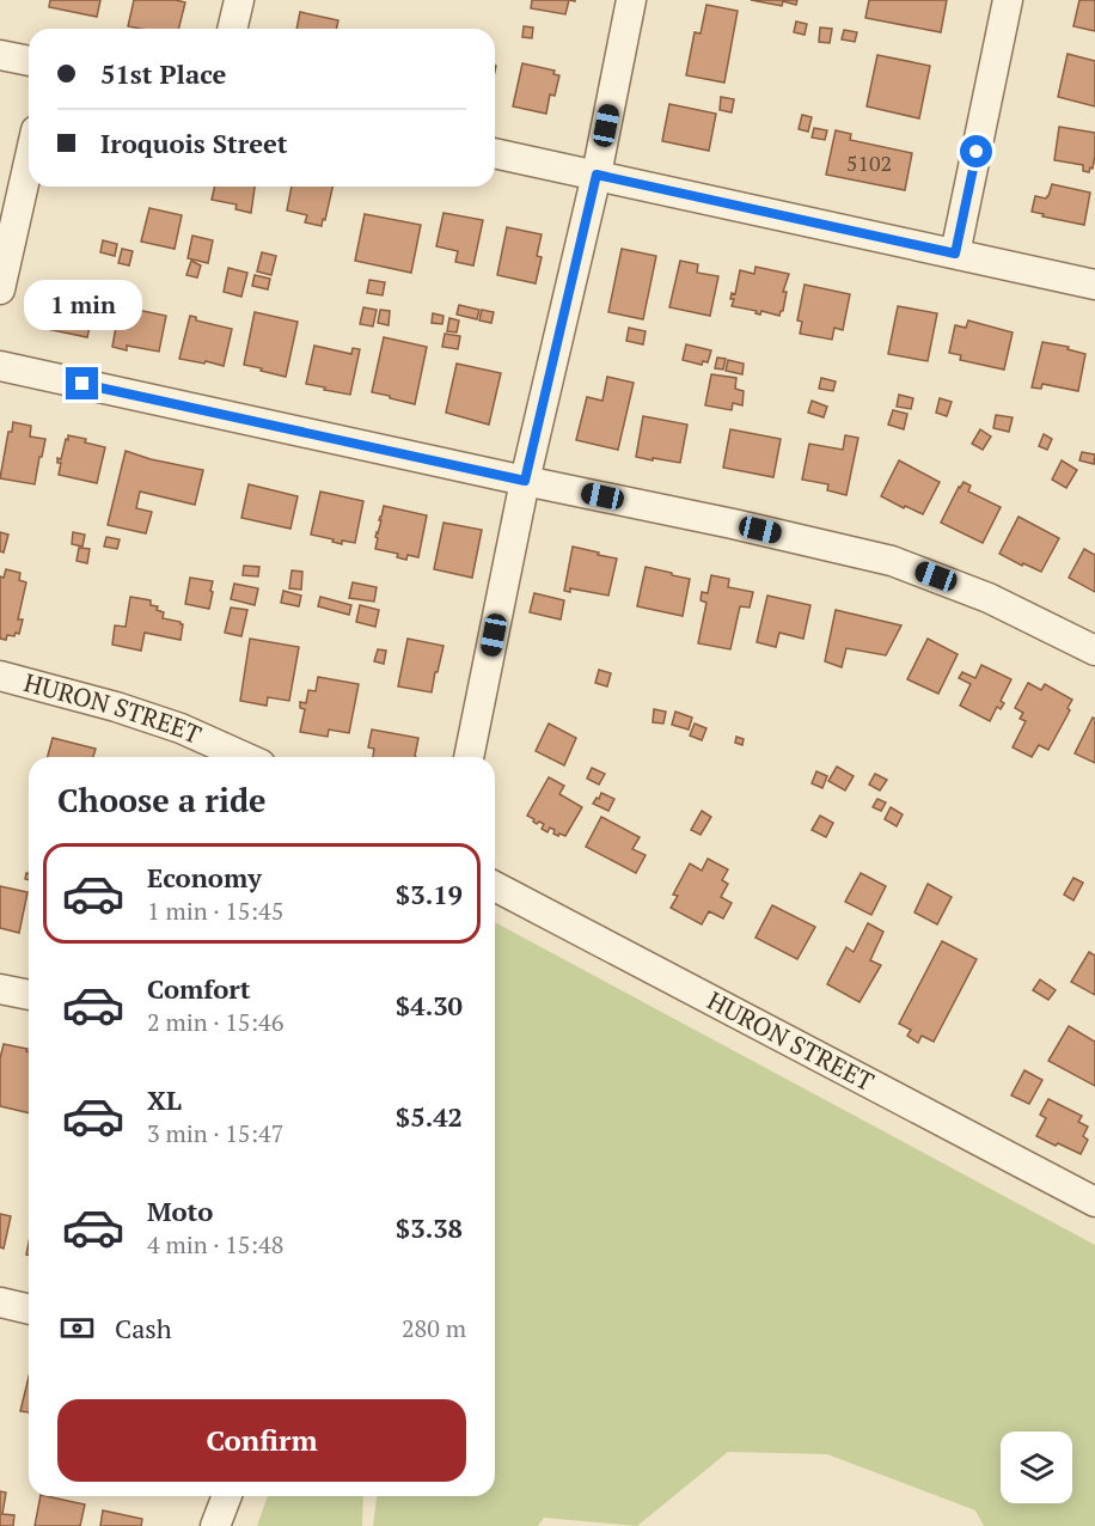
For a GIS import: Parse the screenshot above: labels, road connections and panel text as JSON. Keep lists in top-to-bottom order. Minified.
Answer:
{"streets":{"street":["HURON STREET"]},"house_numbers":["5102"],"page":{"banner":["51st Place","Iroquois Street"],"bubble":"1 min","heading":"Choose a ride","list":[{"name":"Economy","note":"1 min · 15:45","value":"$3.19"},{"name":"Comfort","note":"2 min · 15:46","value":"$4.30"},{"name":"XL","note":"3 min · 15:47","value":"$5.42"},{"name":"Moto","note":"4 min · 15:48","value":"$3.38"}],"pay":["Cash","280 m"],"buttons":"Confirm"}}
